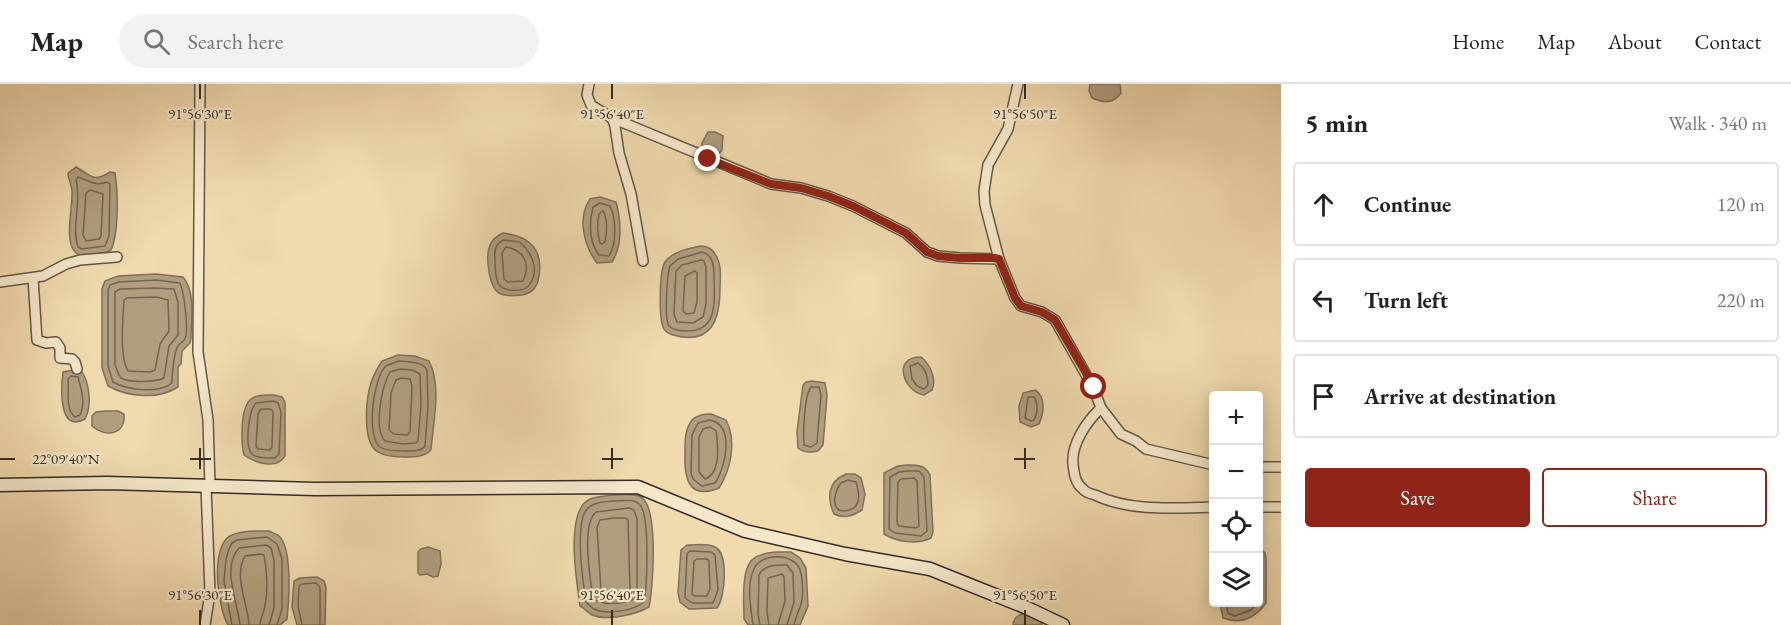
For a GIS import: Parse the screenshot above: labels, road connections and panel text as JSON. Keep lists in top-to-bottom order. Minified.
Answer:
{"page":{"header":"Map","search":"Search here","nav":["Home","Map","About","Contact"],"heading":["5 min","Walk · 340 m"],"list":[["Continue","120 m"],["Turn left","220 m"],"Arrive at destination"],"map_buttons":["+","−"],"buttons":["Save","Share"]},"coordinates":["91°56'30\"E","91°56'40\"E","91°56'50\"E","22°09'40\"N"]}
